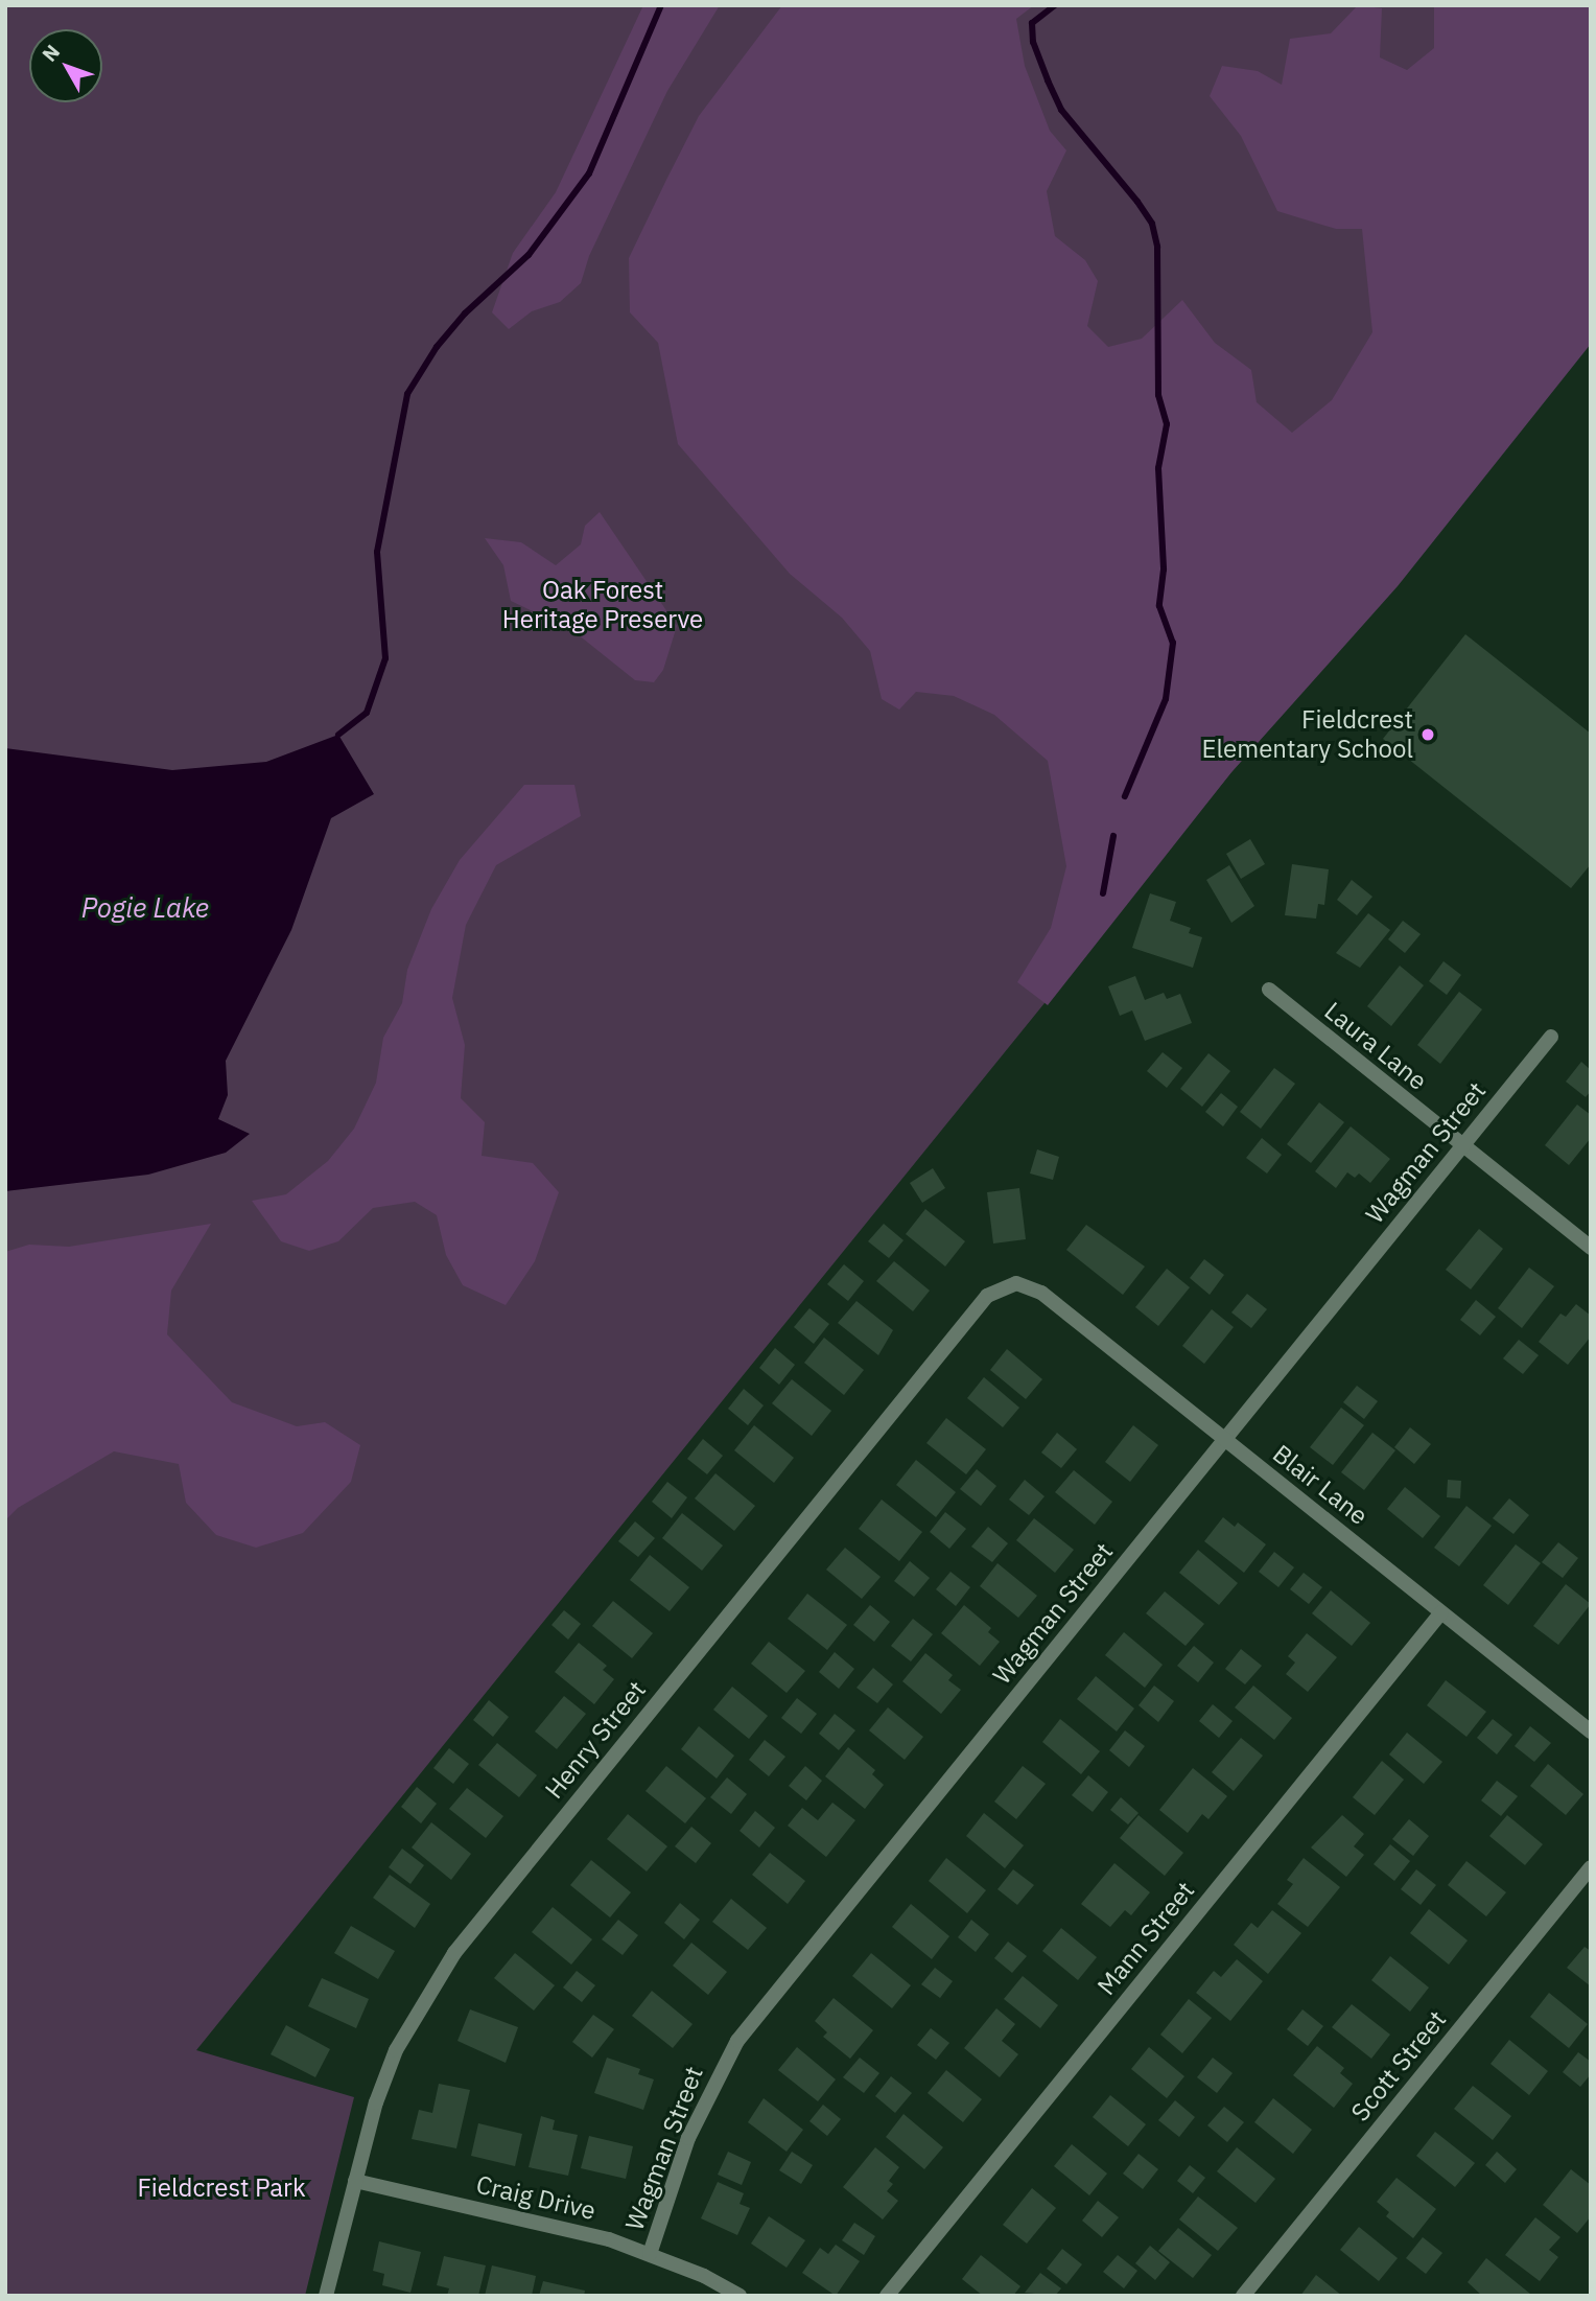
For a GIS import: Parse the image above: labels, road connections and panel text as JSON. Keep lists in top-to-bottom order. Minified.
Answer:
{"streets":{"street":["Laura Lane","Wagman Street","Blair Lane","Henry Street","Mann Street","Scott Street","Craig Drive"]},"crossings":[["Laura Lane","Wagman Street"],["Wagman Street","Blair Lane"],["Wagman Street","Craig Drive"],["Blair Lane","Henry Street"],["Blair Lane","Mann Street"],["Henry Street","Craig Drive"]],"water":["Pogie Lake"],"parks":["Oak Forest Heritage Preserve","Fieldcrest Park"],"places":["Fieldcrest Elementary School"],"north":"top left"}
